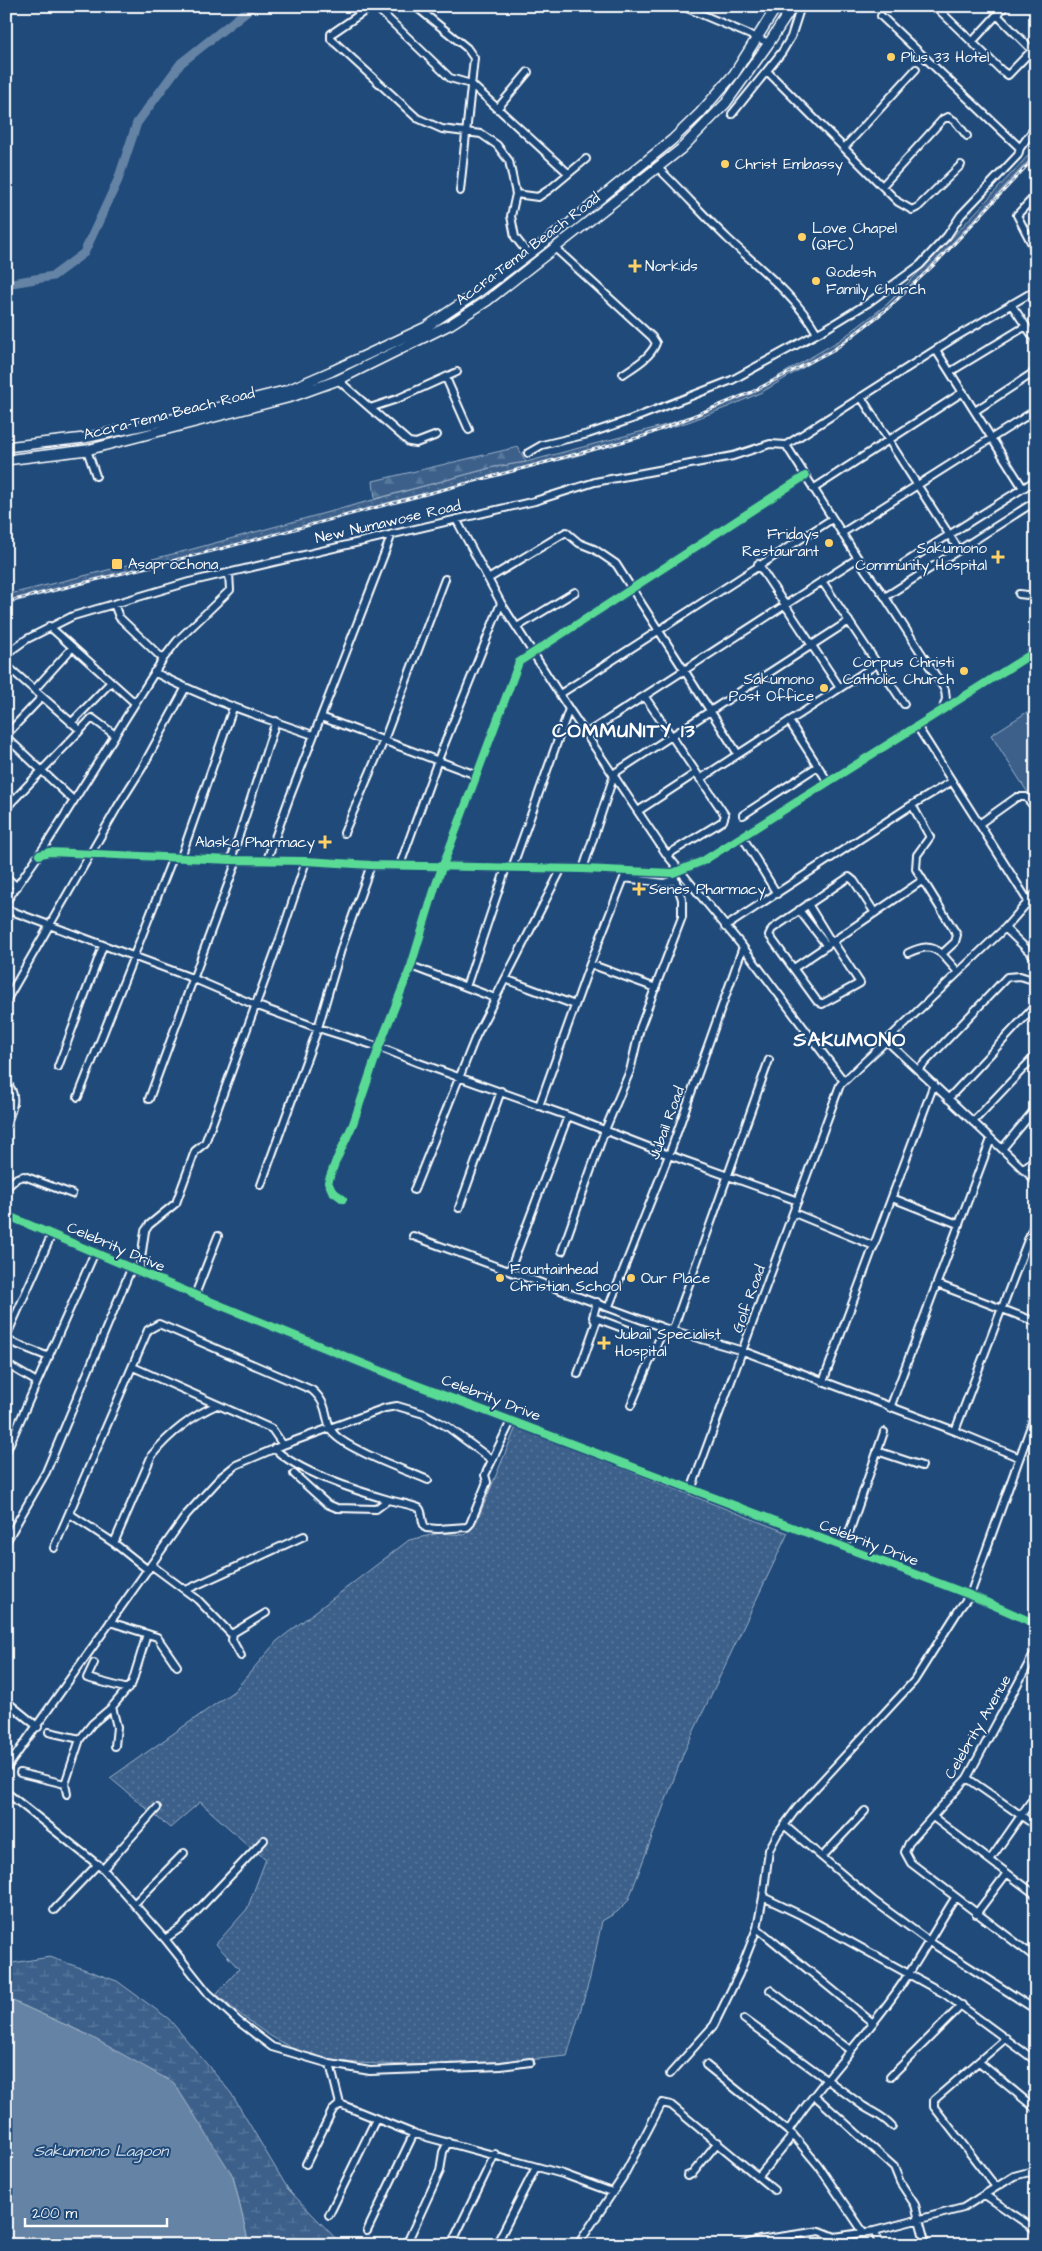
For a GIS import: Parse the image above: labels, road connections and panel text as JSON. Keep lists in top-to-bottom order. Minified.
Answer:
{"streets":{"main road":["Accra-Tema Beach Road"],"street":["New Numawose Road","Jubail Road","Celebrity Drive","Golf Road","Celebrity Avenue"]},"crossings":[["Celebrity Drive","Golf Road"]],"districts":["COMMUNITY 13","SAKUMONO"],"water":["Sakumono Lagoon"],"places":{"other":["Plus 33 Hotel","Christ Embassy","Love Chapel (QFC)","Qodesh Family Church","Fridays Restaurant","Corpus Christi Catholic Church","Sakumono Post Office","Fountainhead Christian School","Our Place"],"health":["Norkids","Sakumono Community Hospital","Alaska Pharmacy","Senes Pharmacy","Jubail Specialist Hospital"],"transit":["Asaprochona"]},"scale_bar":"200 m"}
